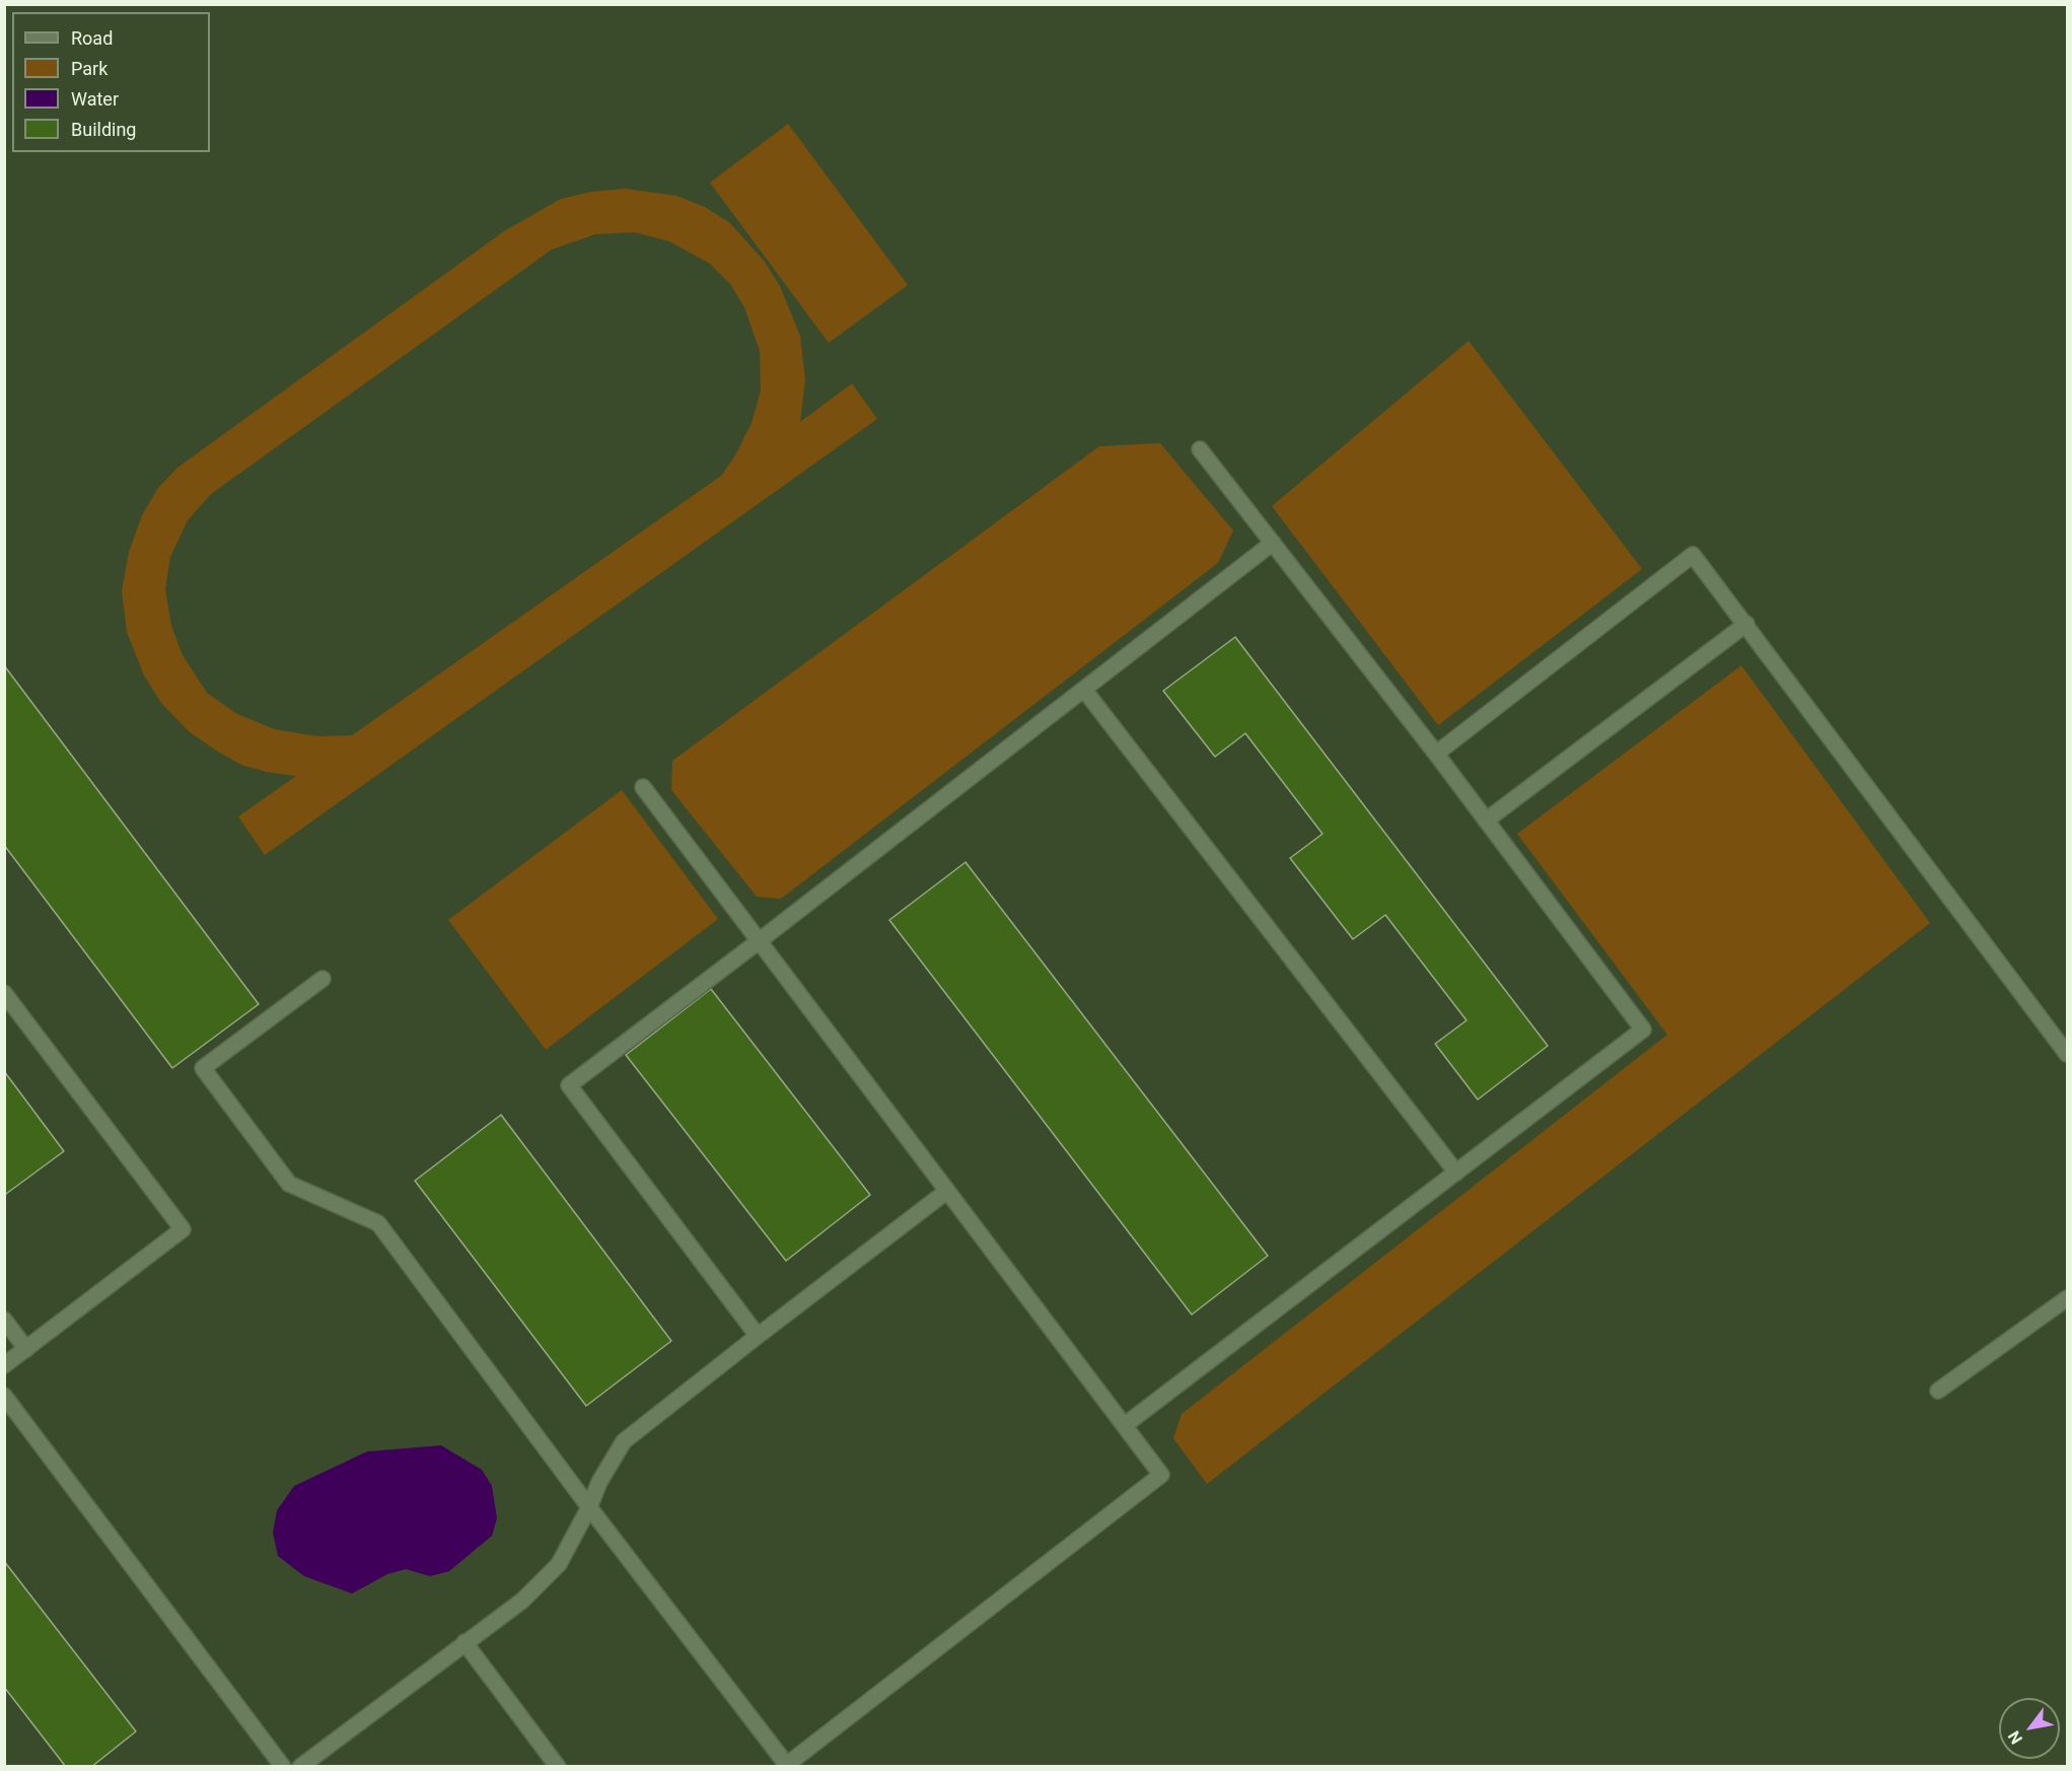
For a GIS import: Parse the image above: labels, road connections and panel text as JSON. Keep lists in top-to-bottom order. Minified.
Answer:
{"legend":["Road","Park","Water","Building"],"north":"bottom left"}
